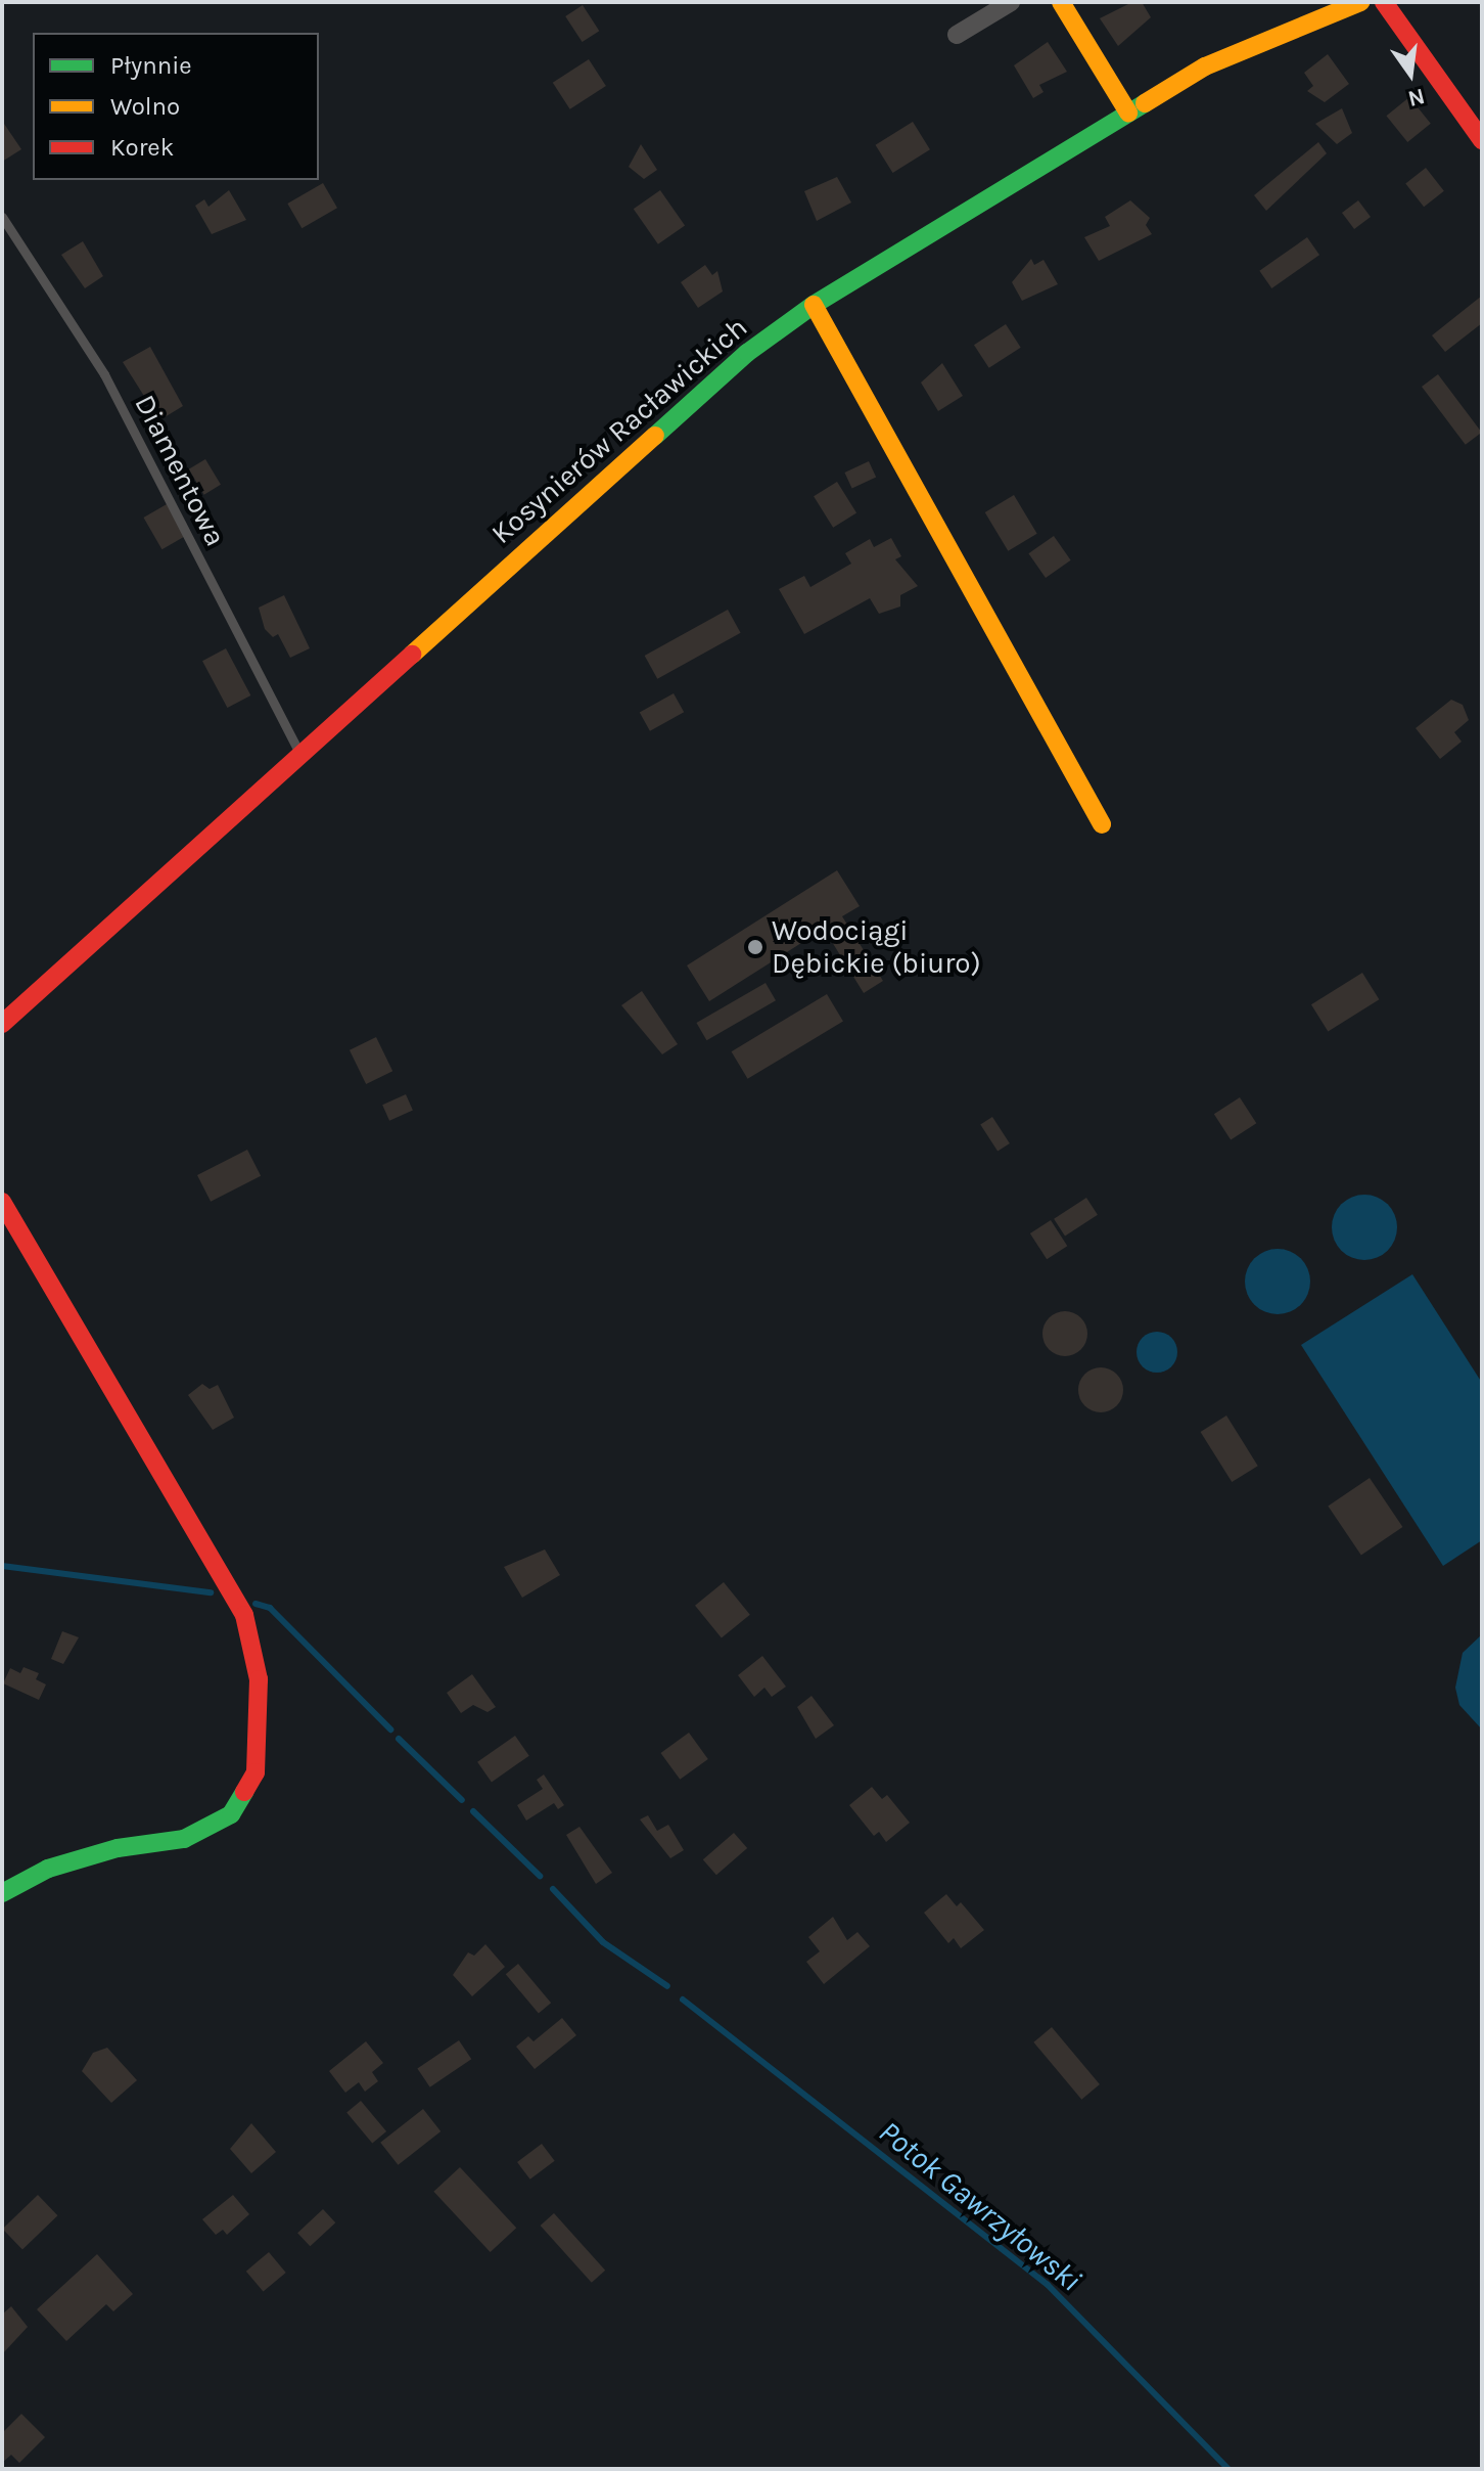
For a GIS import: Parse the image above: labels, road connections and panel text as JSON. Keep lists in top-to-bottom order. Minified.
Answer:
{"streets":{"street":["Kosynierów Racławickich"],"lane":["Diamentowa"]},"crossings":[["Kosynierów Racławickich","Diamentowa"]],"water":["Potok Gawrzyłowski"],"places":["Wodociągi Dębickie (biuro)"],"legend":["Płynnie","Wolno","Korek"],"north":"bottom"}
